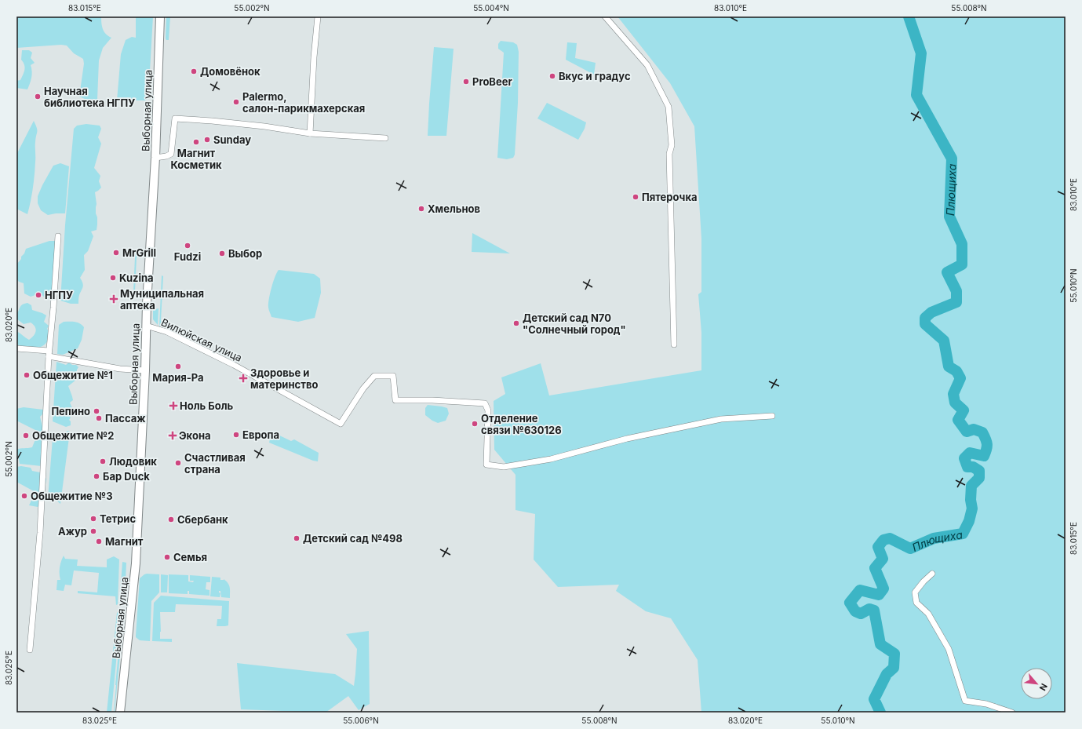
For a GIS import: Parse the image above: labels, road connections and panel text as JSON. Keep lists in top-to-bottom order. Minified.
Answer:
{"streets":{"main road":["Выборная улица"],"street":["Вилюйская улица"]},"crossings":[["Выборная улица","Вилюйская улица"]],"water":["Плющиха"],"places":{"other":["Домовёнок","Вкус и градус","ProBeer","Научная библиотека НГПУ","Palermo, салон-парикмахерская","Sunday","Магнит Косметик","Пятерочка","Хмельнов","Fudzi","MrGrill","Выбор","Kuzina","НГПУ","Детский сад N70 \"Солнечный город\"","Мария-Ра","Общежитие №1","Пепино","Пассаж","Отделение связи №630126","Европа","Общежитие №2","Людовик","Счастливая страна","Бар Duck","Общежитие №3","Тетрис","Сбербанк","Ажур","Детский сад №498","Магнит","Семья"],"health":["Муниципальная аптека","Здоровье и материнство","Ноль Боль","Экона"]},"north":"bottom right","coordinates":["83.015°E","55.002°N","55.004°N","83.010°E","55.008°N","55.010°N","83.020°E","83.025°E","55.006°N"]}
